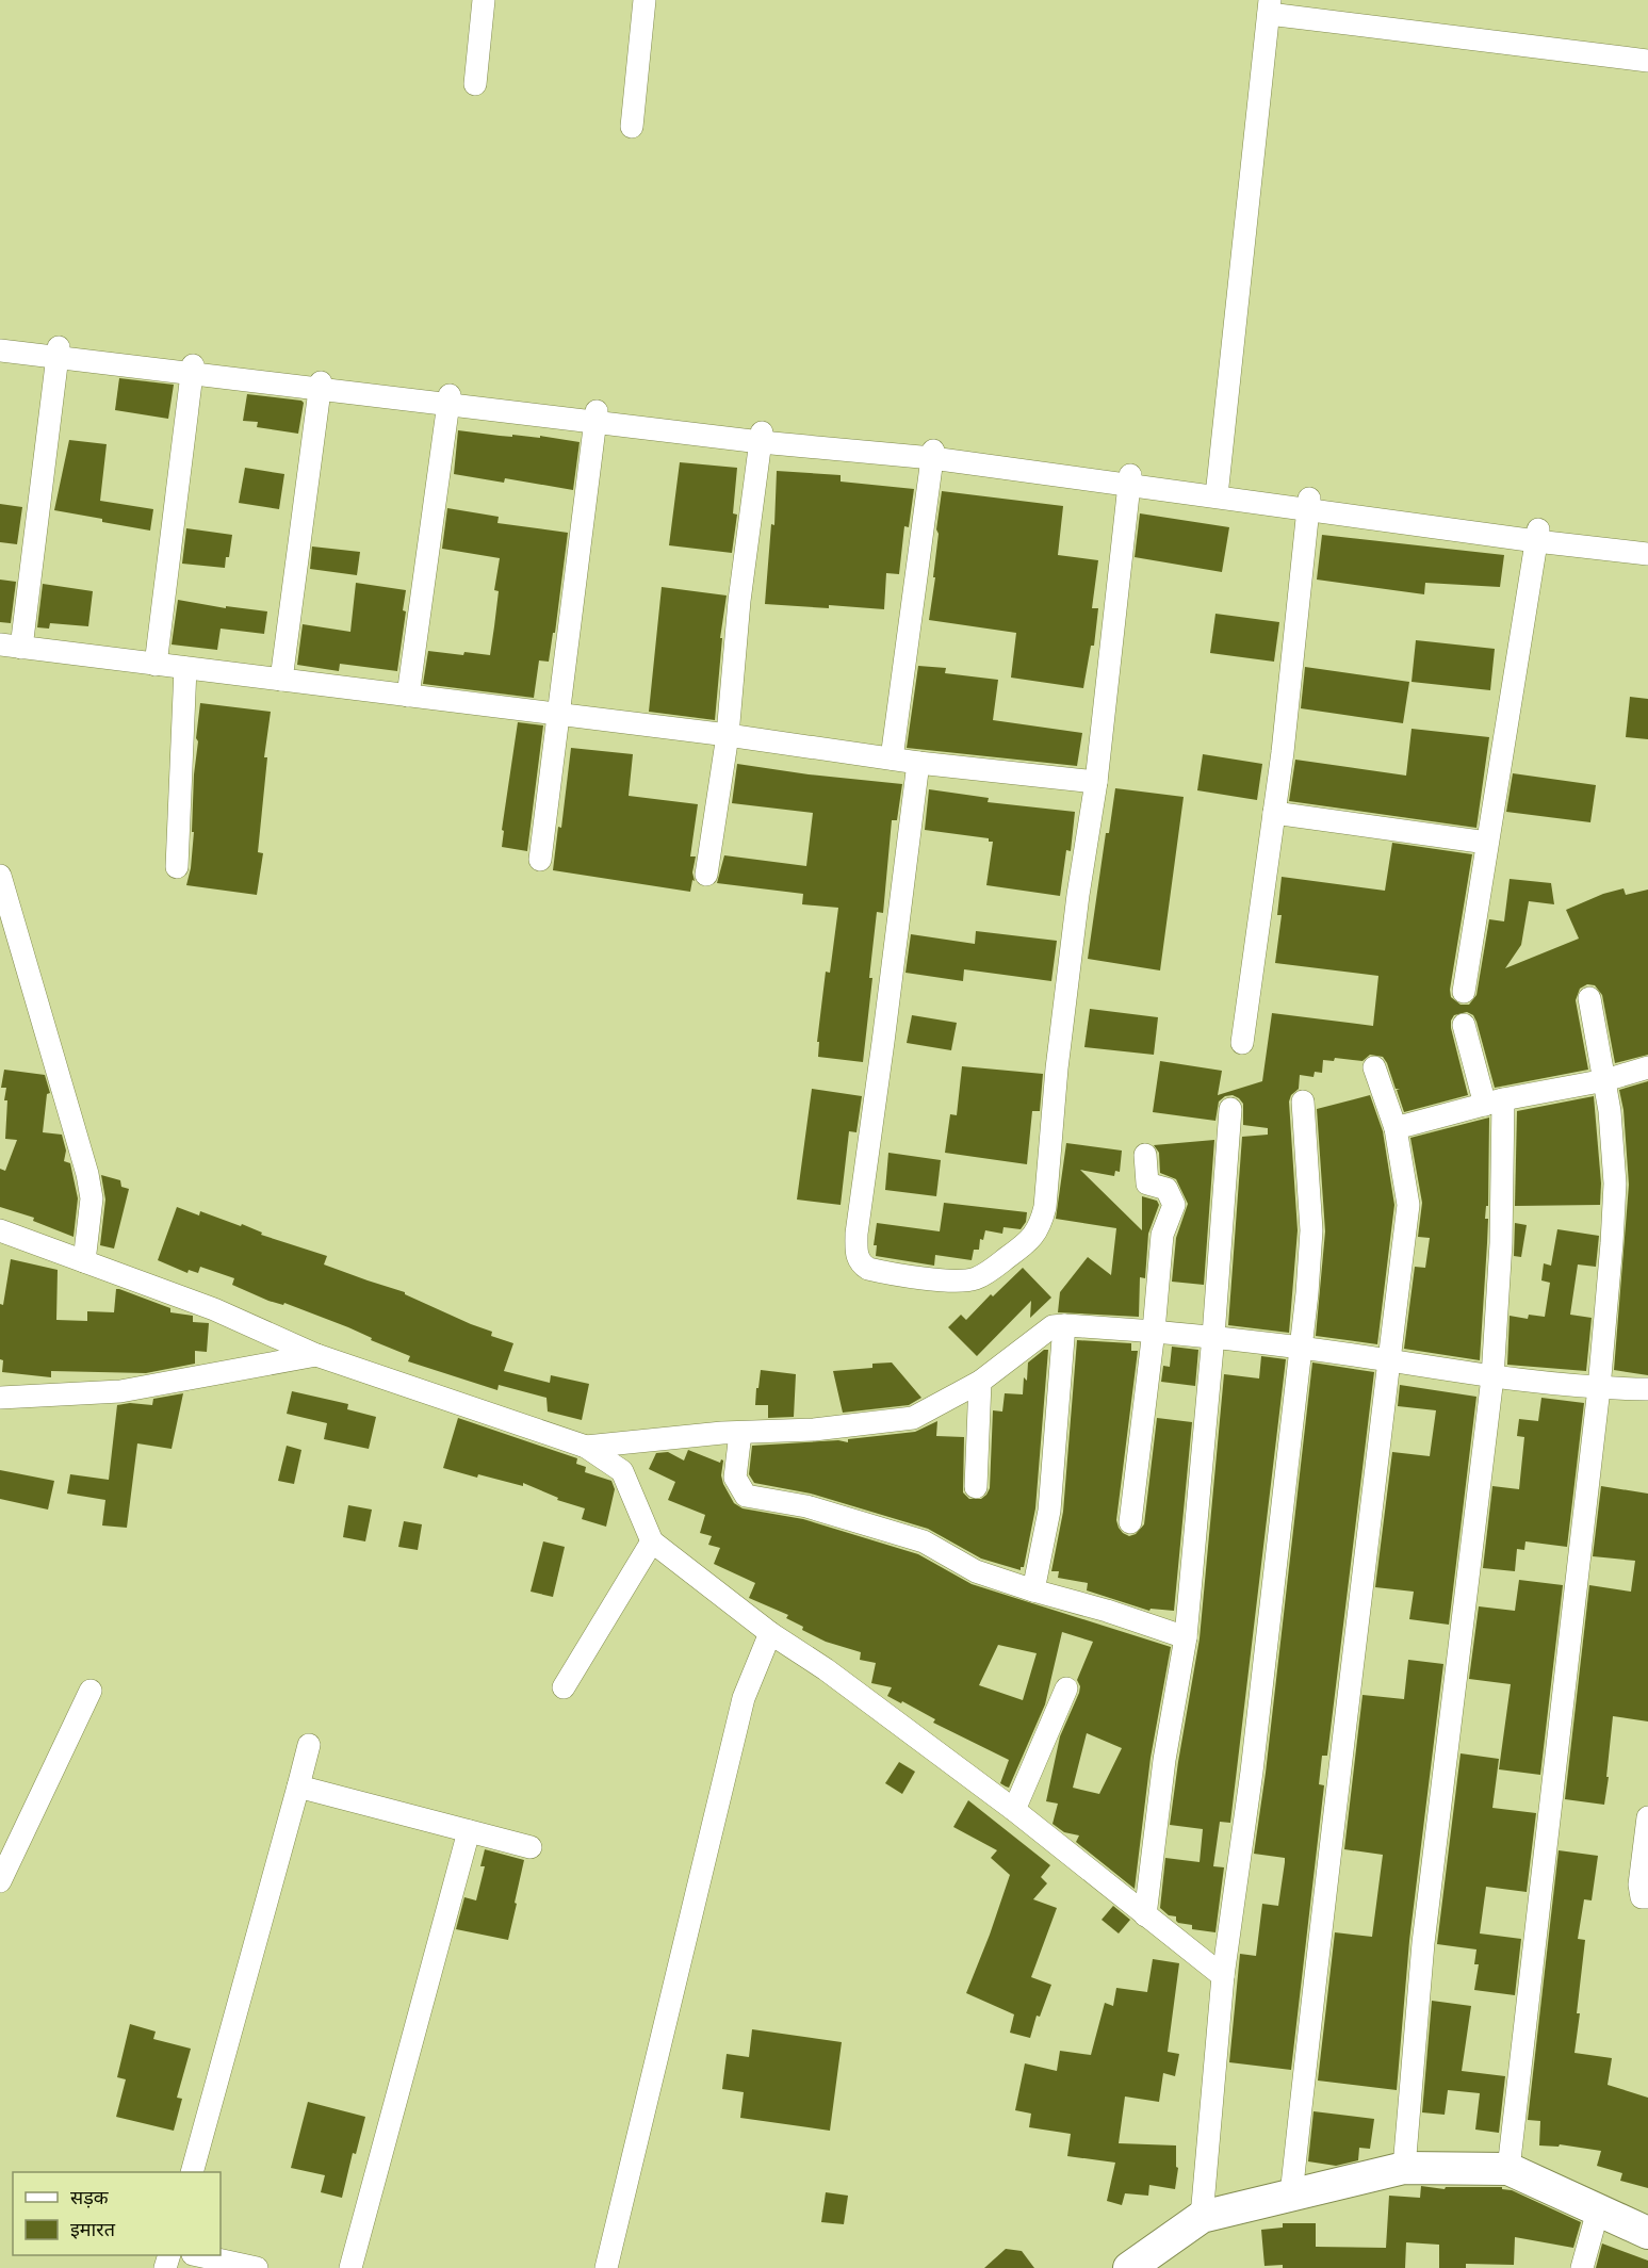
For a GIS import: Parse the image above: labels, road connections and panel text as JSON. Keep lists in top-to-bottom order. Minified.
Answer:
{"legend":["सड़क","इमारत"]}
